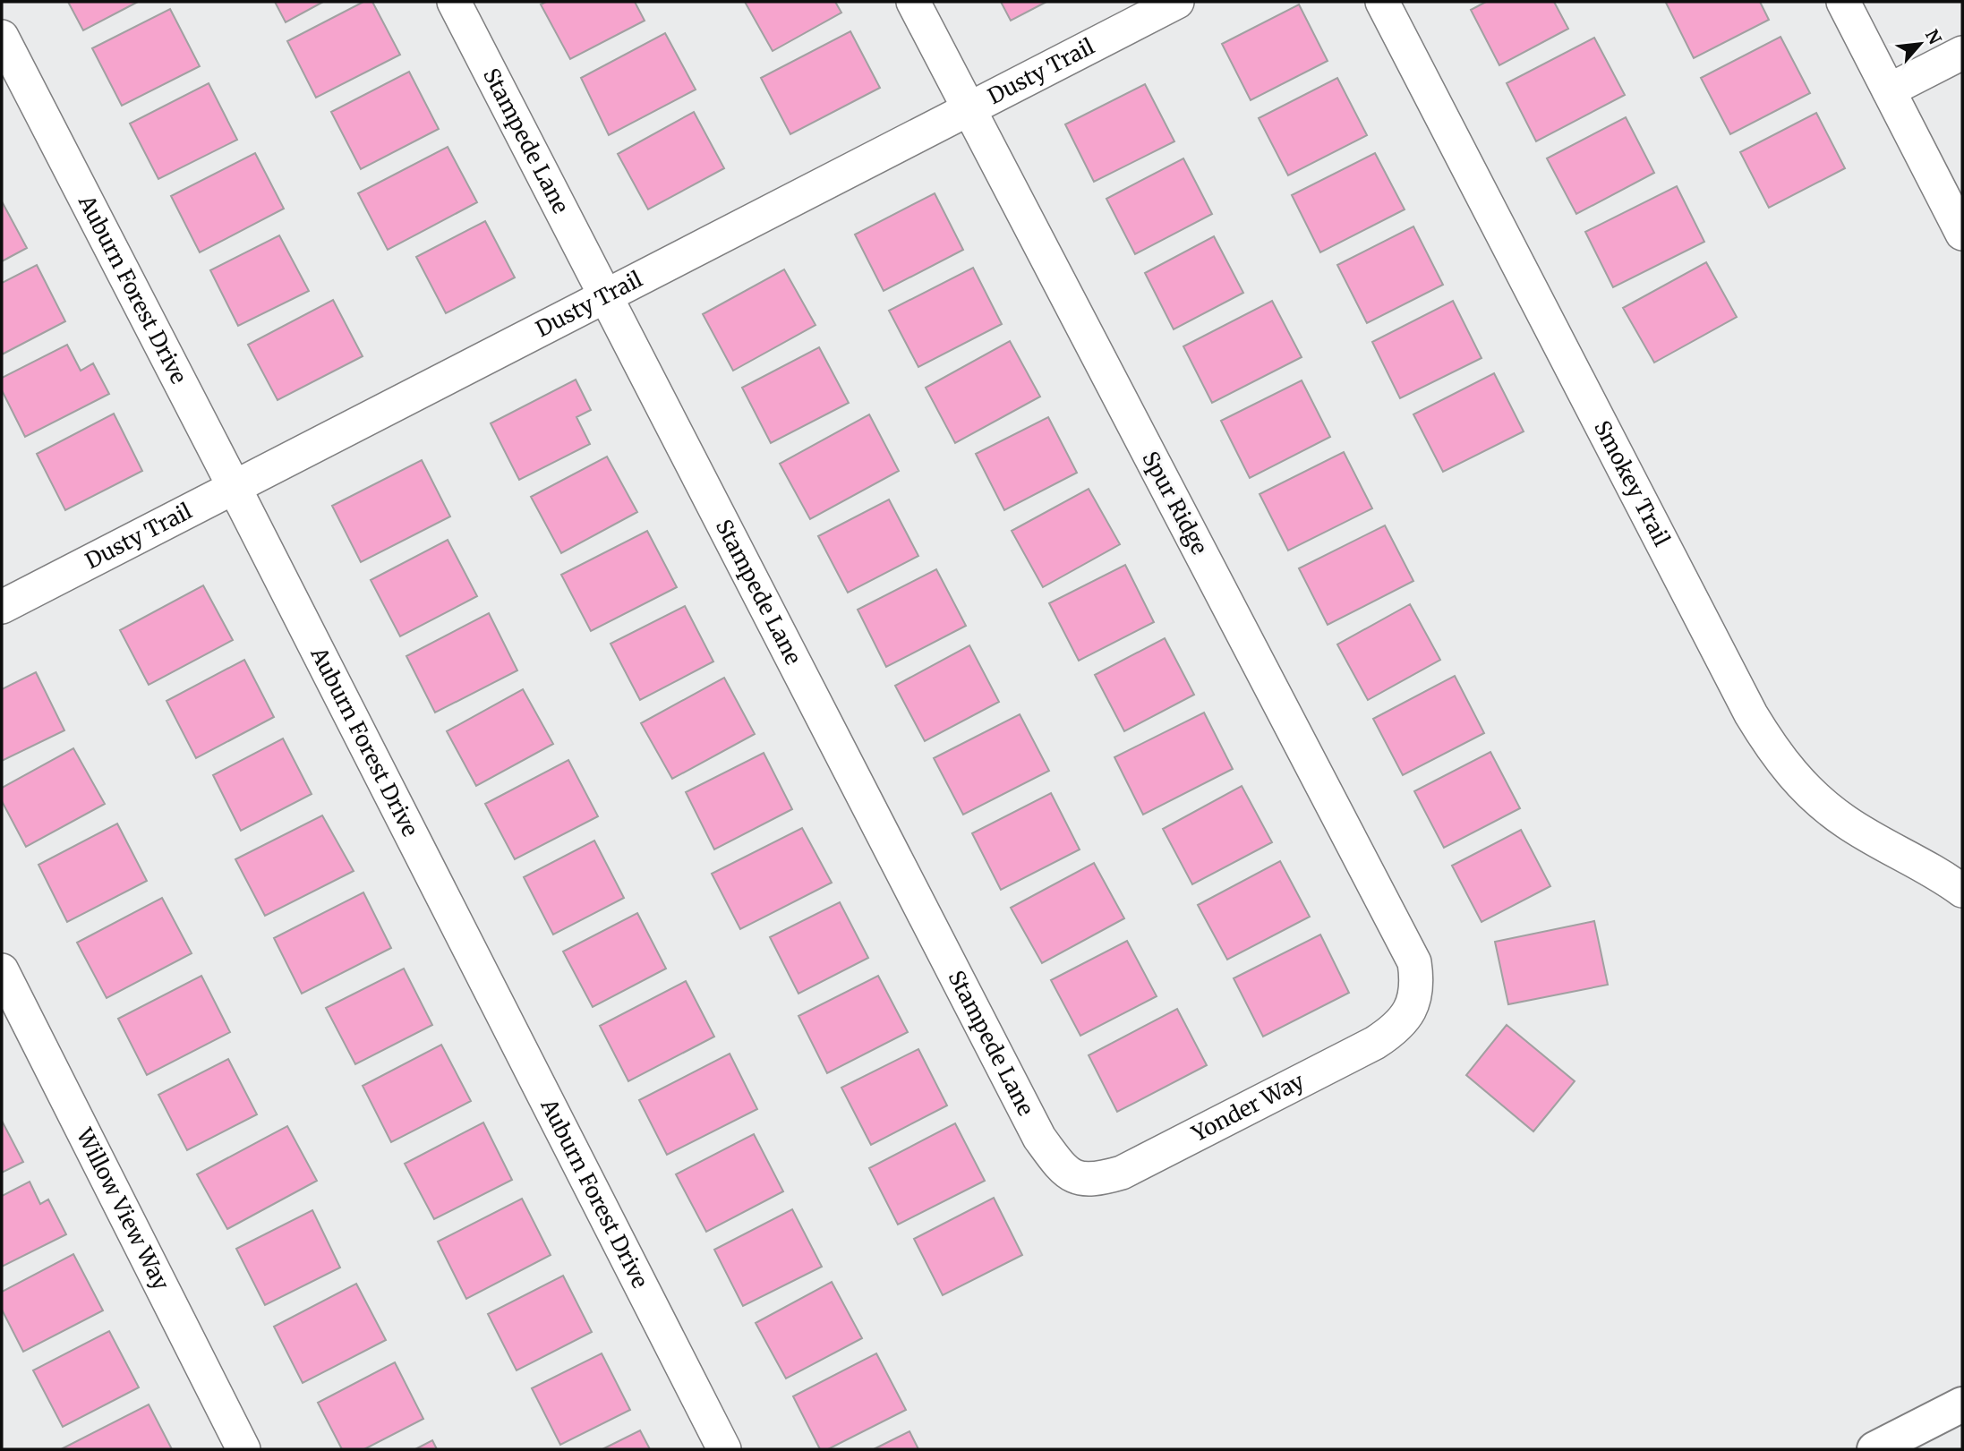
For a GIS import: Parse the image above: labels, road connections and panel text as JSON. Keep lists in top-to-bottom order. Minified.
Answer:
{"streets":{"street":["Dusty Trail","Stampede Lane","Auburn Forest Drive","Smokey Trail","Spur Ridge","Yonder Way","Willow View Way"]},"crossings":[["Dusty Trail","Stampede Lane"],["Dusty Trail","Auburn Forest Drive"],["Dusty Trail","Spur Ridge"],["Stampede Lane","Yonder Way"],["Spur Ridge","Yonder Way"]],"north":"top right"}
